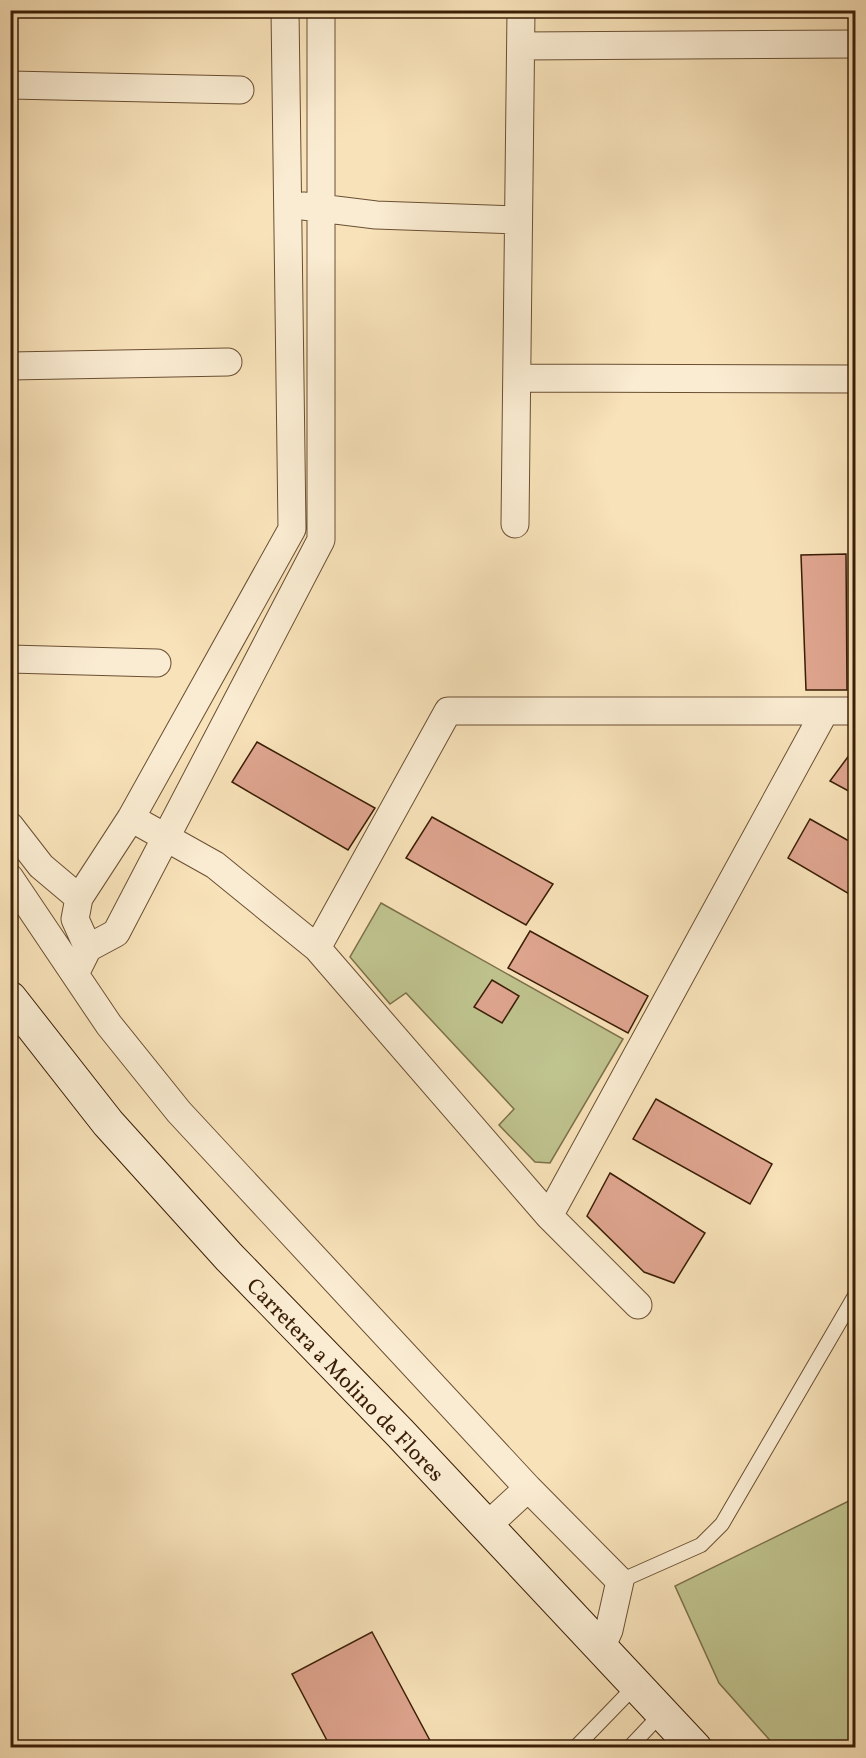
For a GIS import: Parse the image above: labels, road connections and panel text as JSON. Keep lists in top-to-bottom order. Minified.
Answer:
{"streets":{"main road":["Carretera a Molino de Flores"]}}
